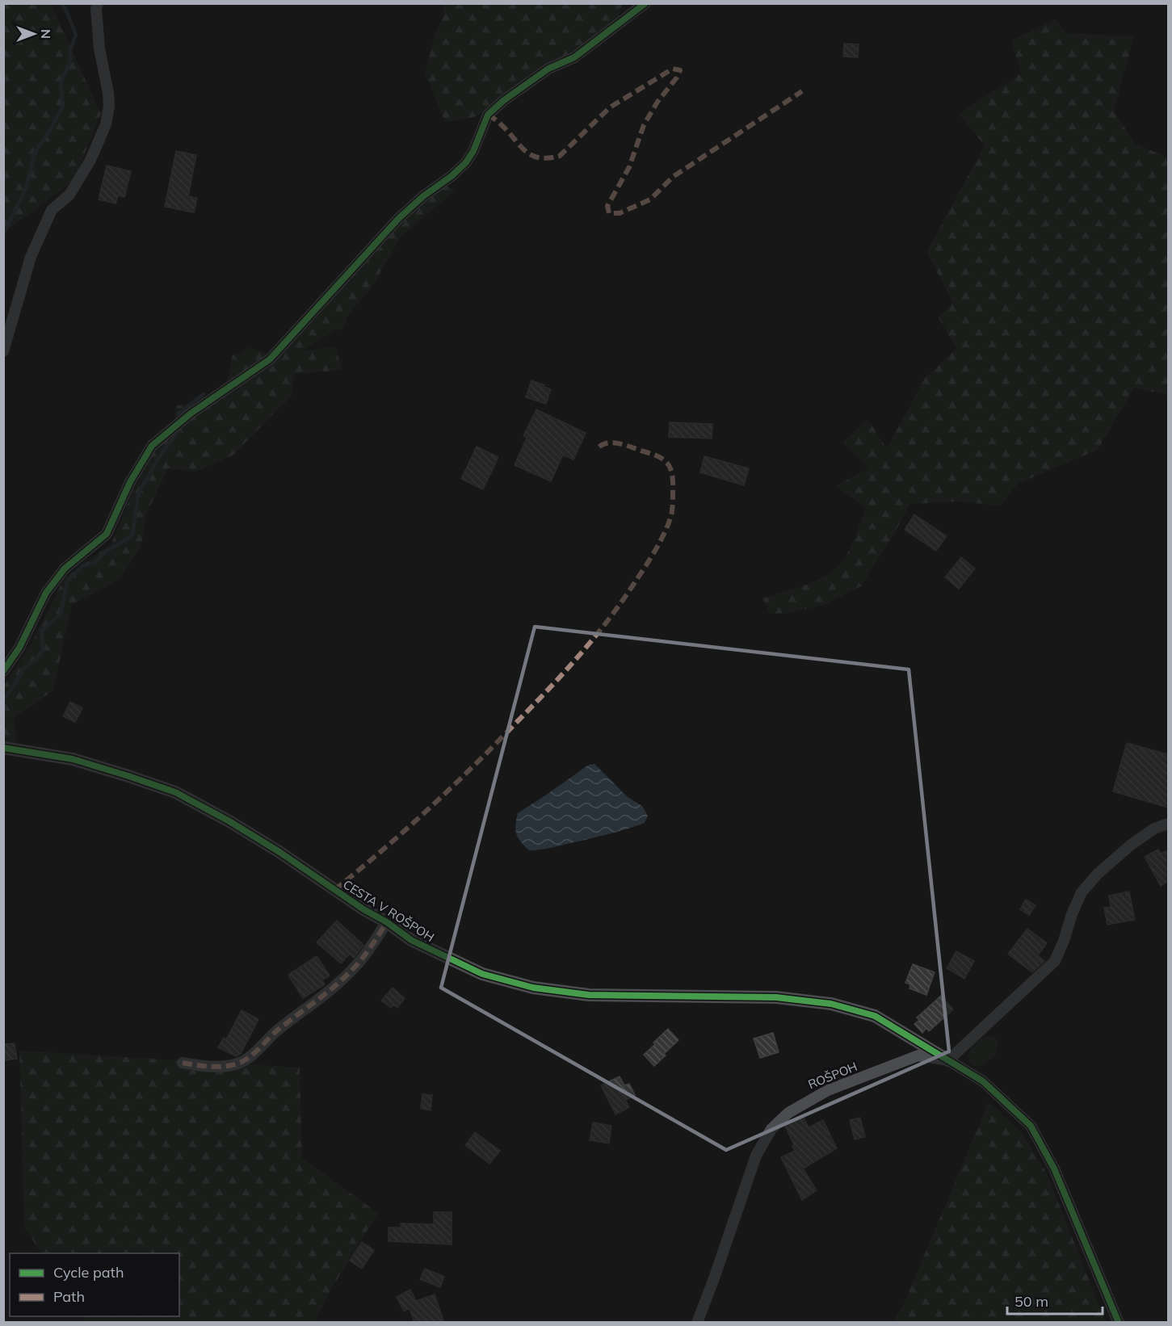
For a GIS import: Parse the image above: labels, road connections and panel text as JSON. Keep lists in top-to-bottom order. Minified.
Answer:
{"streets":{"street":["CESTA V ROŠPOH","ROŠPOH"]},"crossings":[["CESTA V ROŠPOH","ROŠPOH"]],"legend":["Cycle path","Path"],"scale_bar":"50 m","north":"right"}
